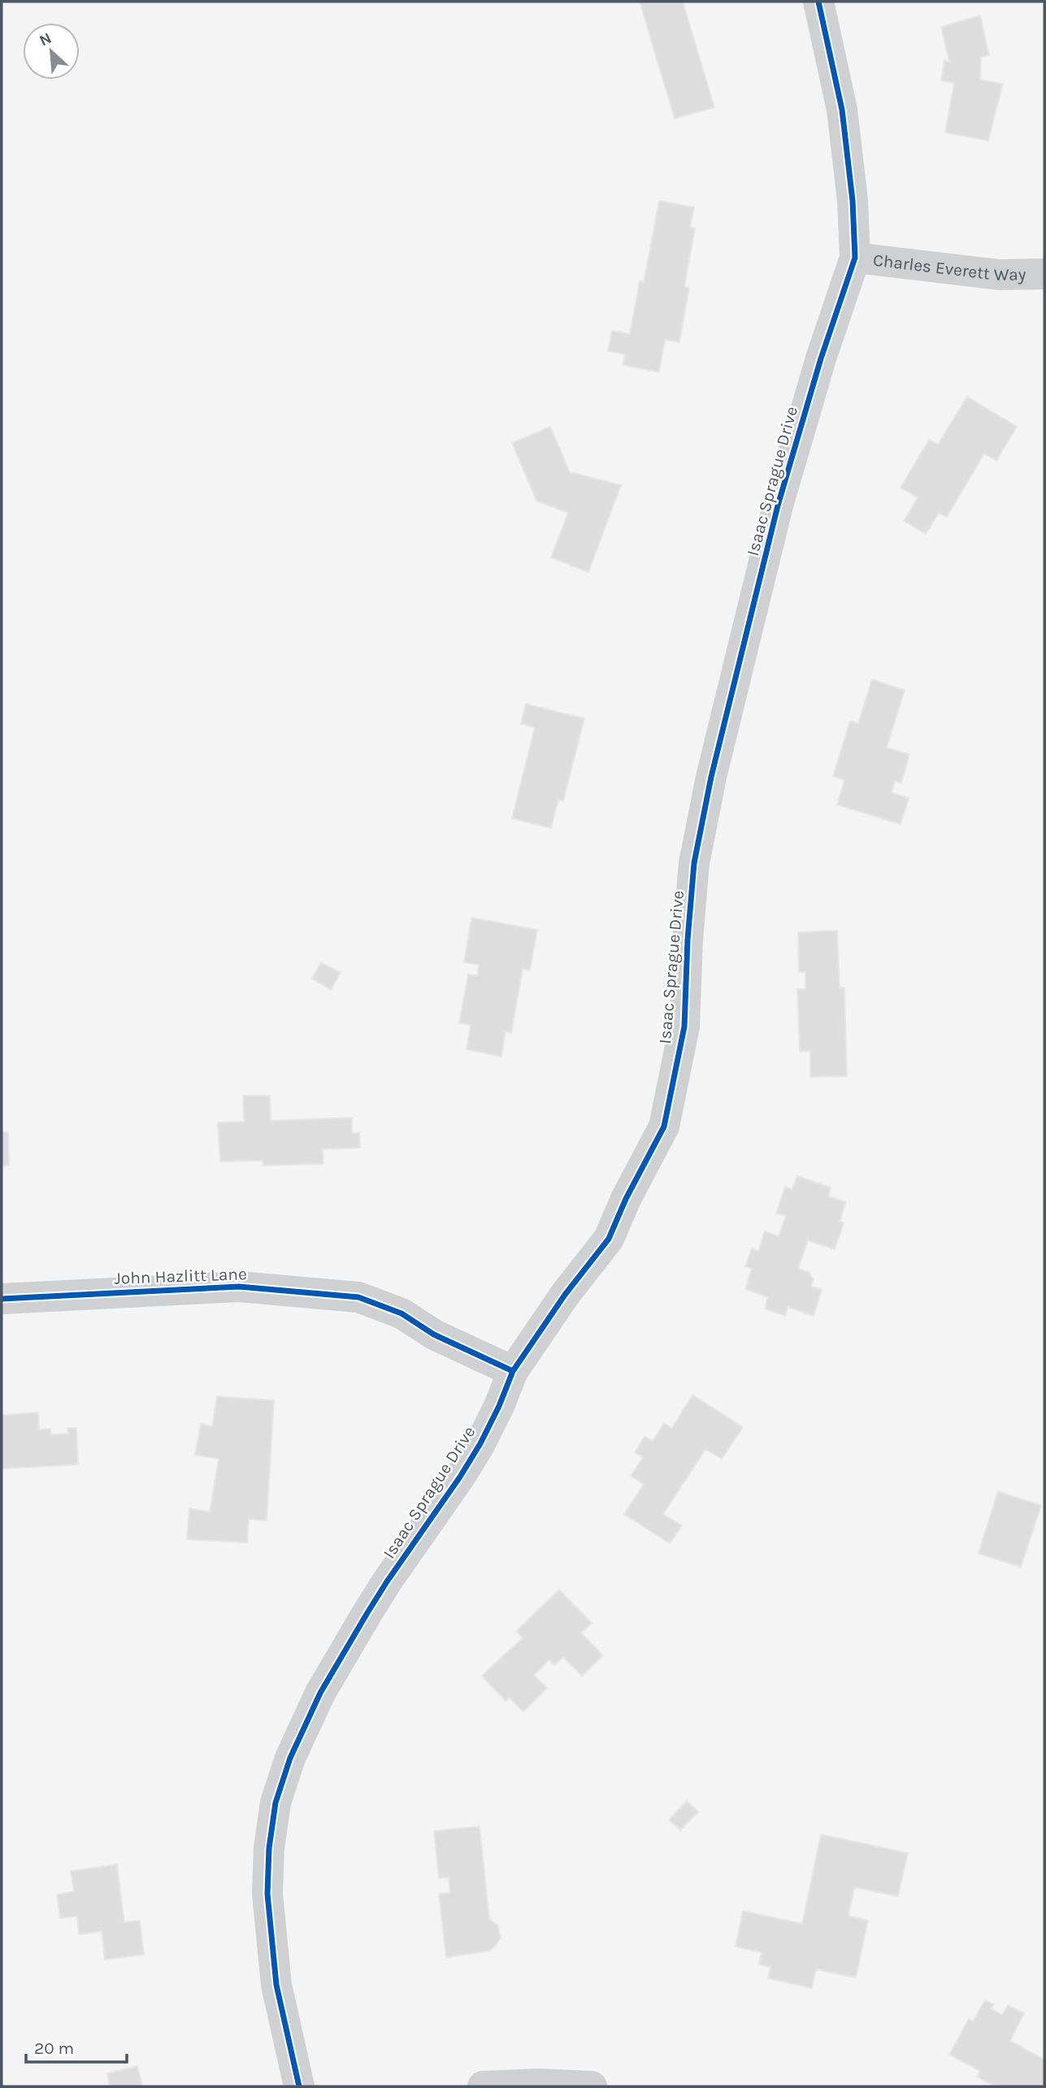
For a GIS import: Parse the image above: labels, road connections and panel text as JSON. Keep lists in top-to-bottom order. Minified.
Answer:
{"streets":{"street":["Charles Everett Way","Isaac Sprague Drive","John Hazlitt Lane"]},"crossings":[["Charles Everett Way","Isaac Sprague Drive"],["Isaac Sprague Drive","John Hazlitt Lane"]],"scale_bar":"20 m","north":"top left"}
